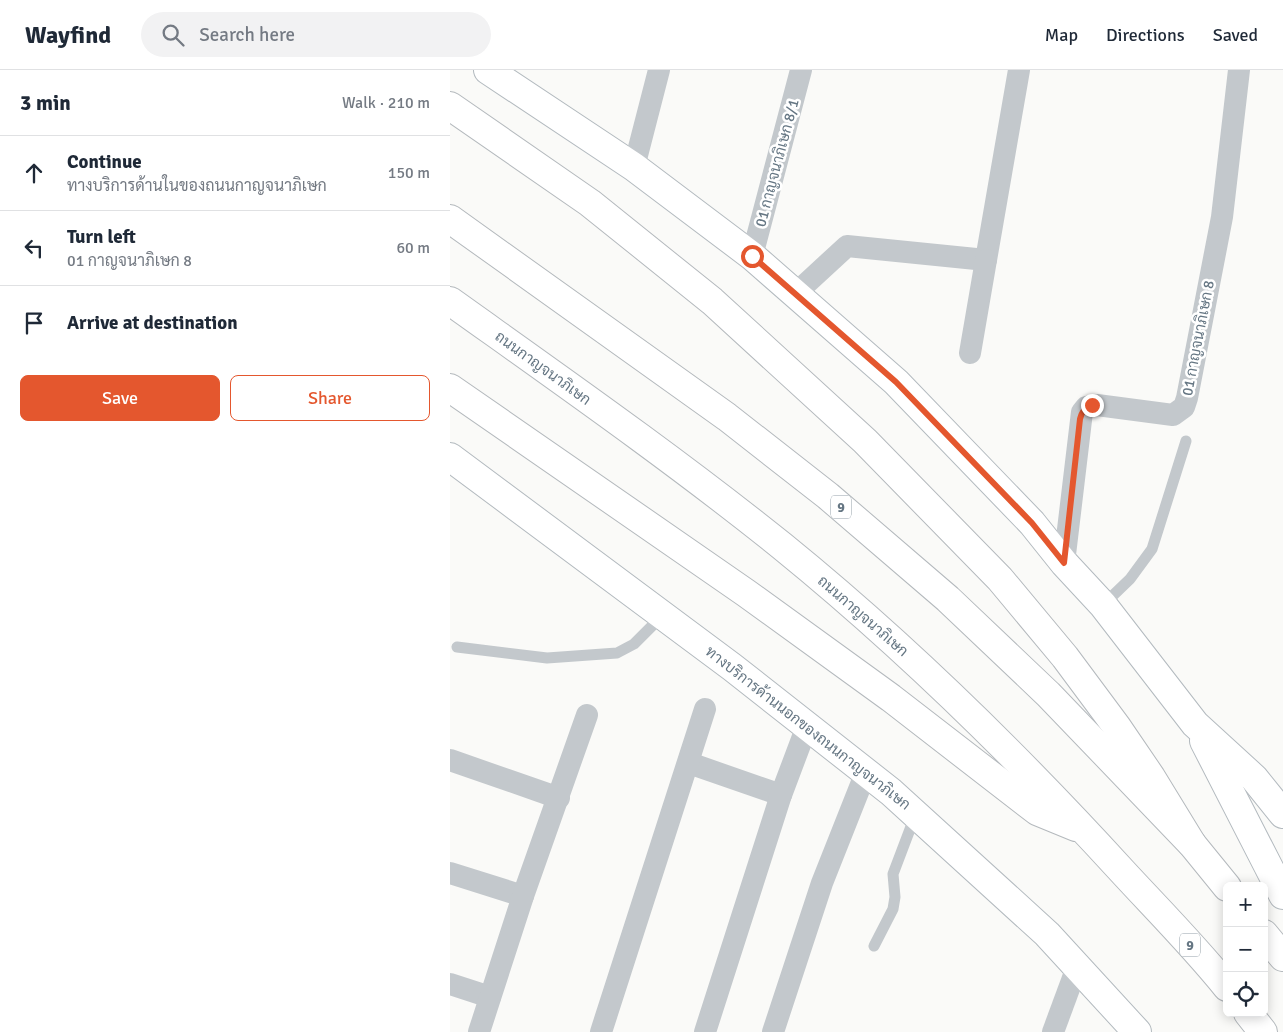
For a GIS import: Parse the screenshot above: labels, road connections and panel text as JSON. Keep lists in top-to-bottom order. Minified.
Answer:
{"streets":{"main road":["ถนนกาญจนาภิเษก","9","ทางบริการด้านนอกของถนนกาญจนาภิเษก"],"street":["01 กาญจนาภิเษก 8/1","01 กาญจนาภิเษก 8"]},"page":{"header":"Wayfind","search":"Search here","nav":["Map","Directions","Saved"],"heading":["3 min","Walk · 210 m"],"list":[["Continue","ทางบริการด้านในของถนนกาญจนาภิเษก","150 m"],["Turn left","01 กาญจนาภิเษก 8","60 m"],"Arrive at destination"],"buttons":["Save","Share"],"map_buttons":["+","−"]}}
